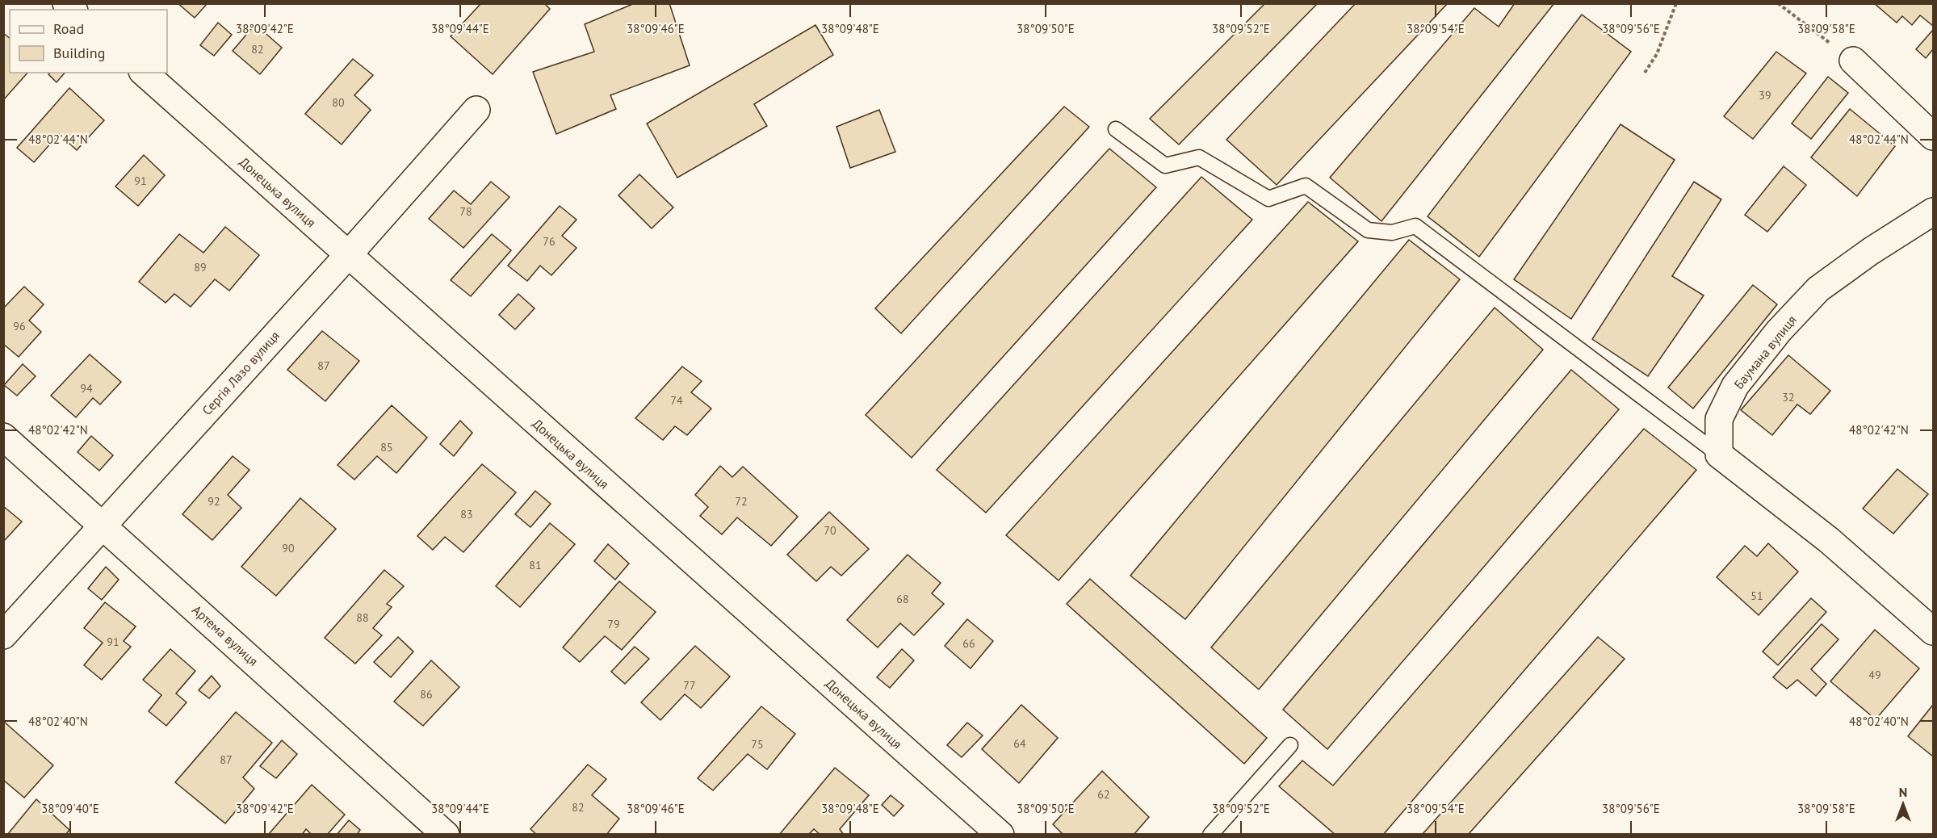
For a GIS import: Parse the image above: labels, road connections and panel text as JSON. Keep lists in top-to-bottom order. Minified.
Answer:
{"streets":{"street":["Донецька вулиця","Баумана вулиця","Сергія Лазо вулиця","Артема вулиця"]},"crossings":[["Донецька вулиця","Сергія Лазо вулиця"],["Сергія Лазо вулиця","Артема вулиця"]],"house_numbers":["82","39","80","91","78","76","89","96","87","94","32","74","85","92","72","83","70","90","81","51","68","88","79","91","66","49","77","86","64","75","87","62","82"],"legend":["Road","Building"],"north":"top","coordinates":["38°09'42\"E","38°09'44\"E","38°09'46\"E","38°09'48\"E","38°09'50\"E","38°09'52\"E","38°09'54\"E","38°09'56\"E","38°09'58\"E","48°02'44\"N","48°02'42\"N","48°02'40\"N","38°09'40\"E"]}
